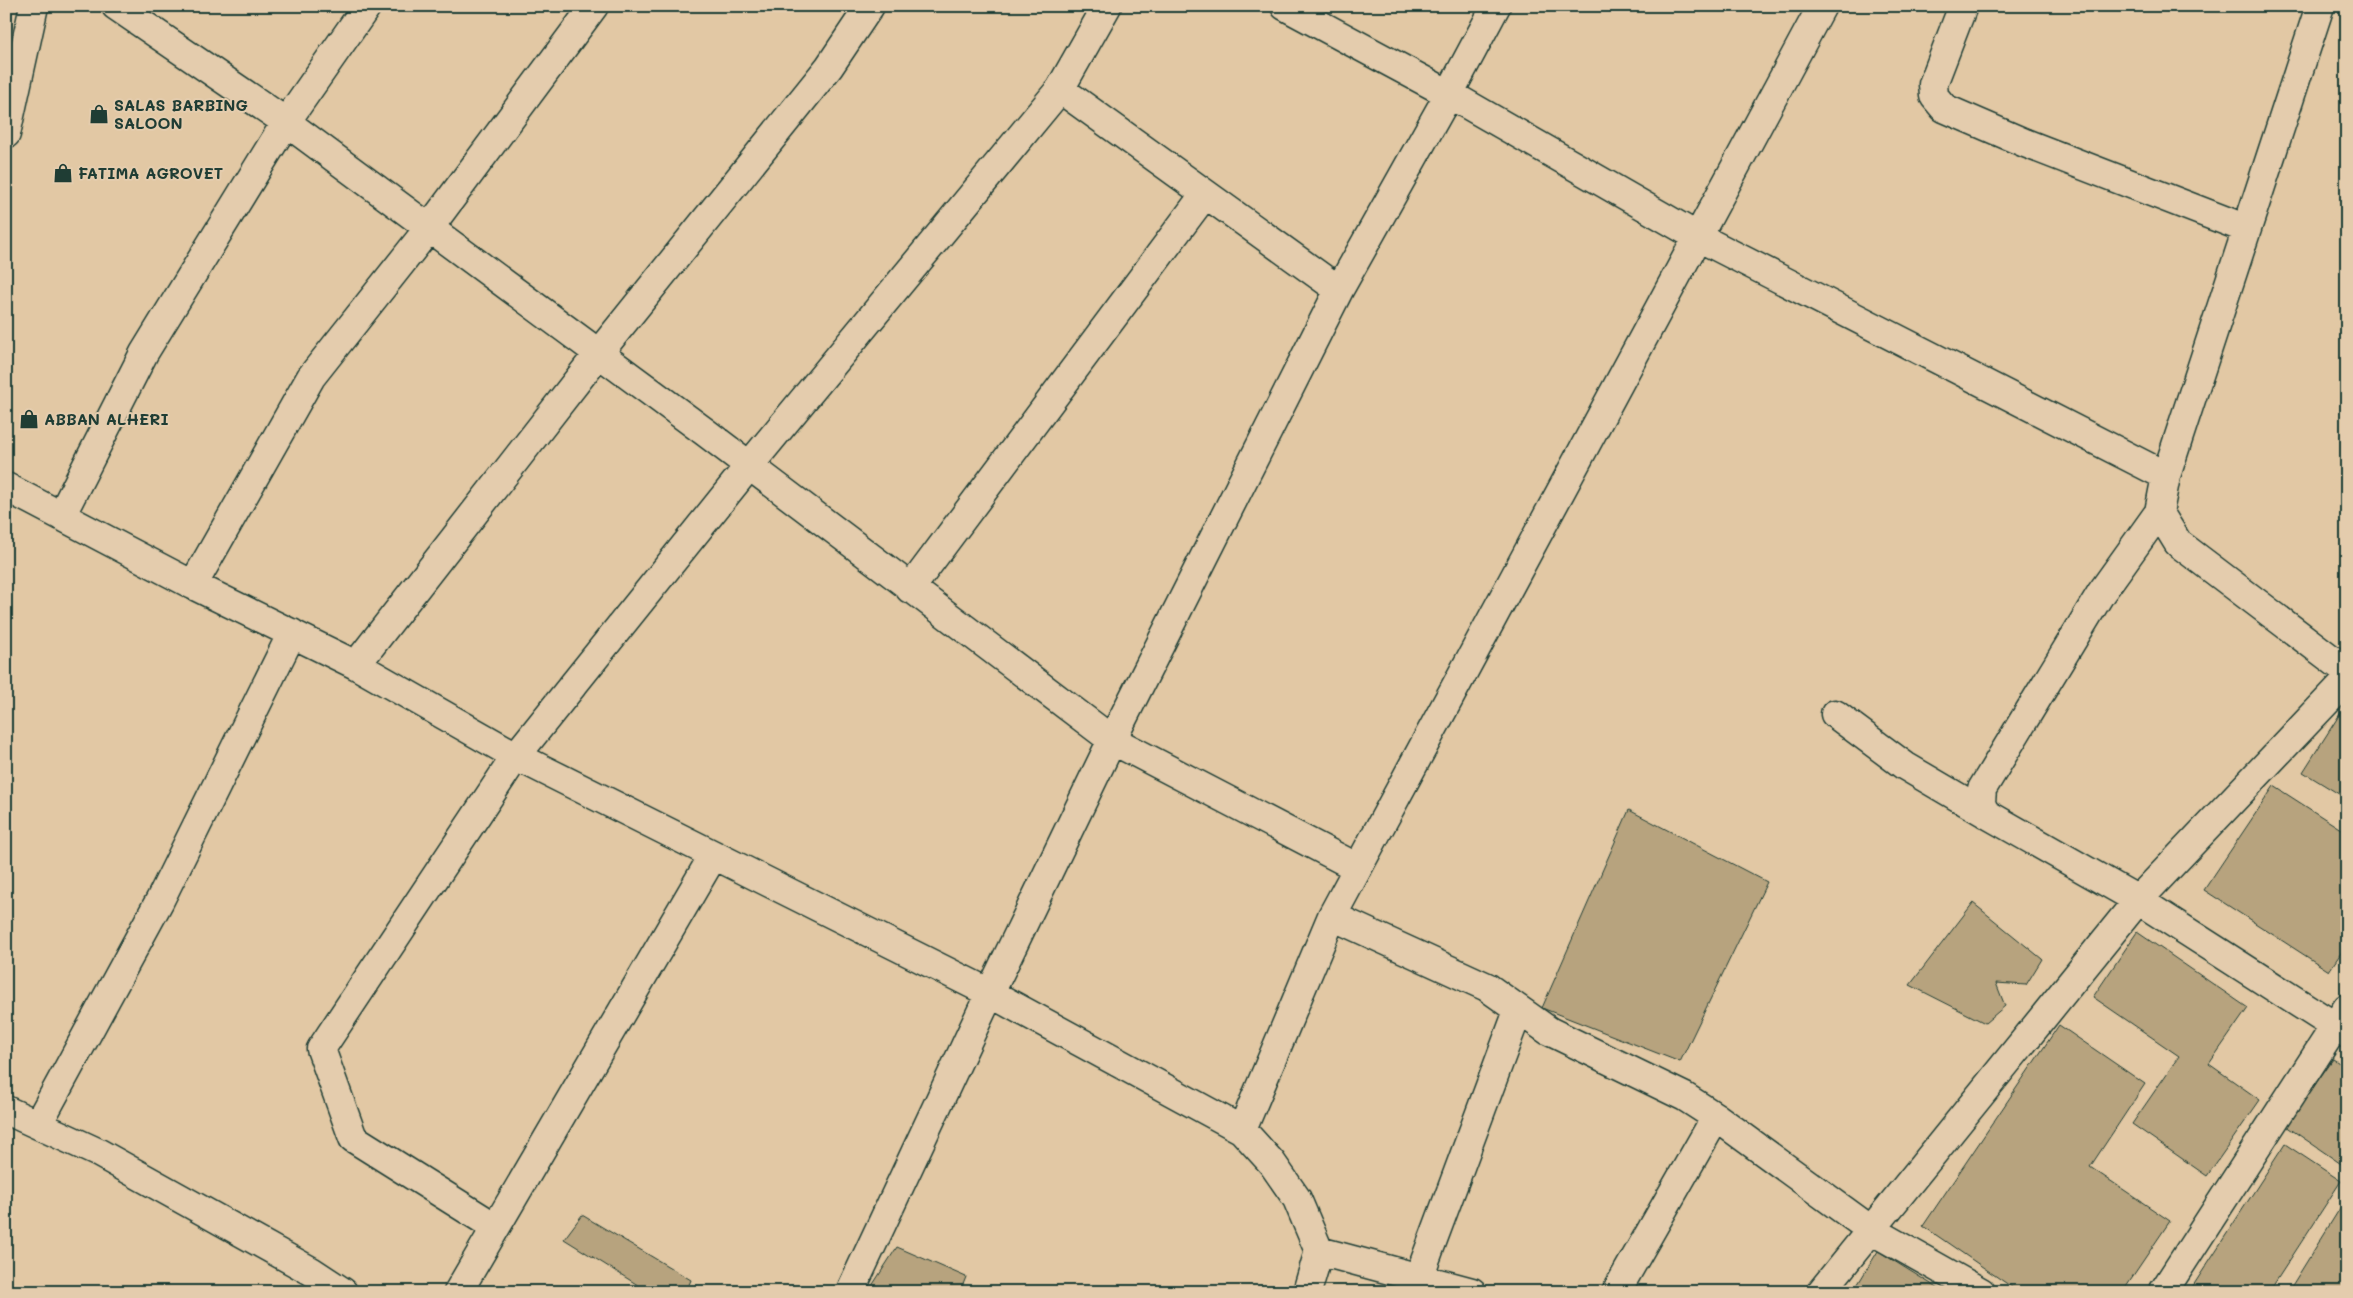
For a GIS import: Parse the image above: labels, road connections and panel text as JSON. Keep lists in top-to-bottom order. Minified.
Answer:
{"places":{"shop":["SALAS BARBING SALOON","FATIMA AGROVET","ABBAN ALHERI"]}}
